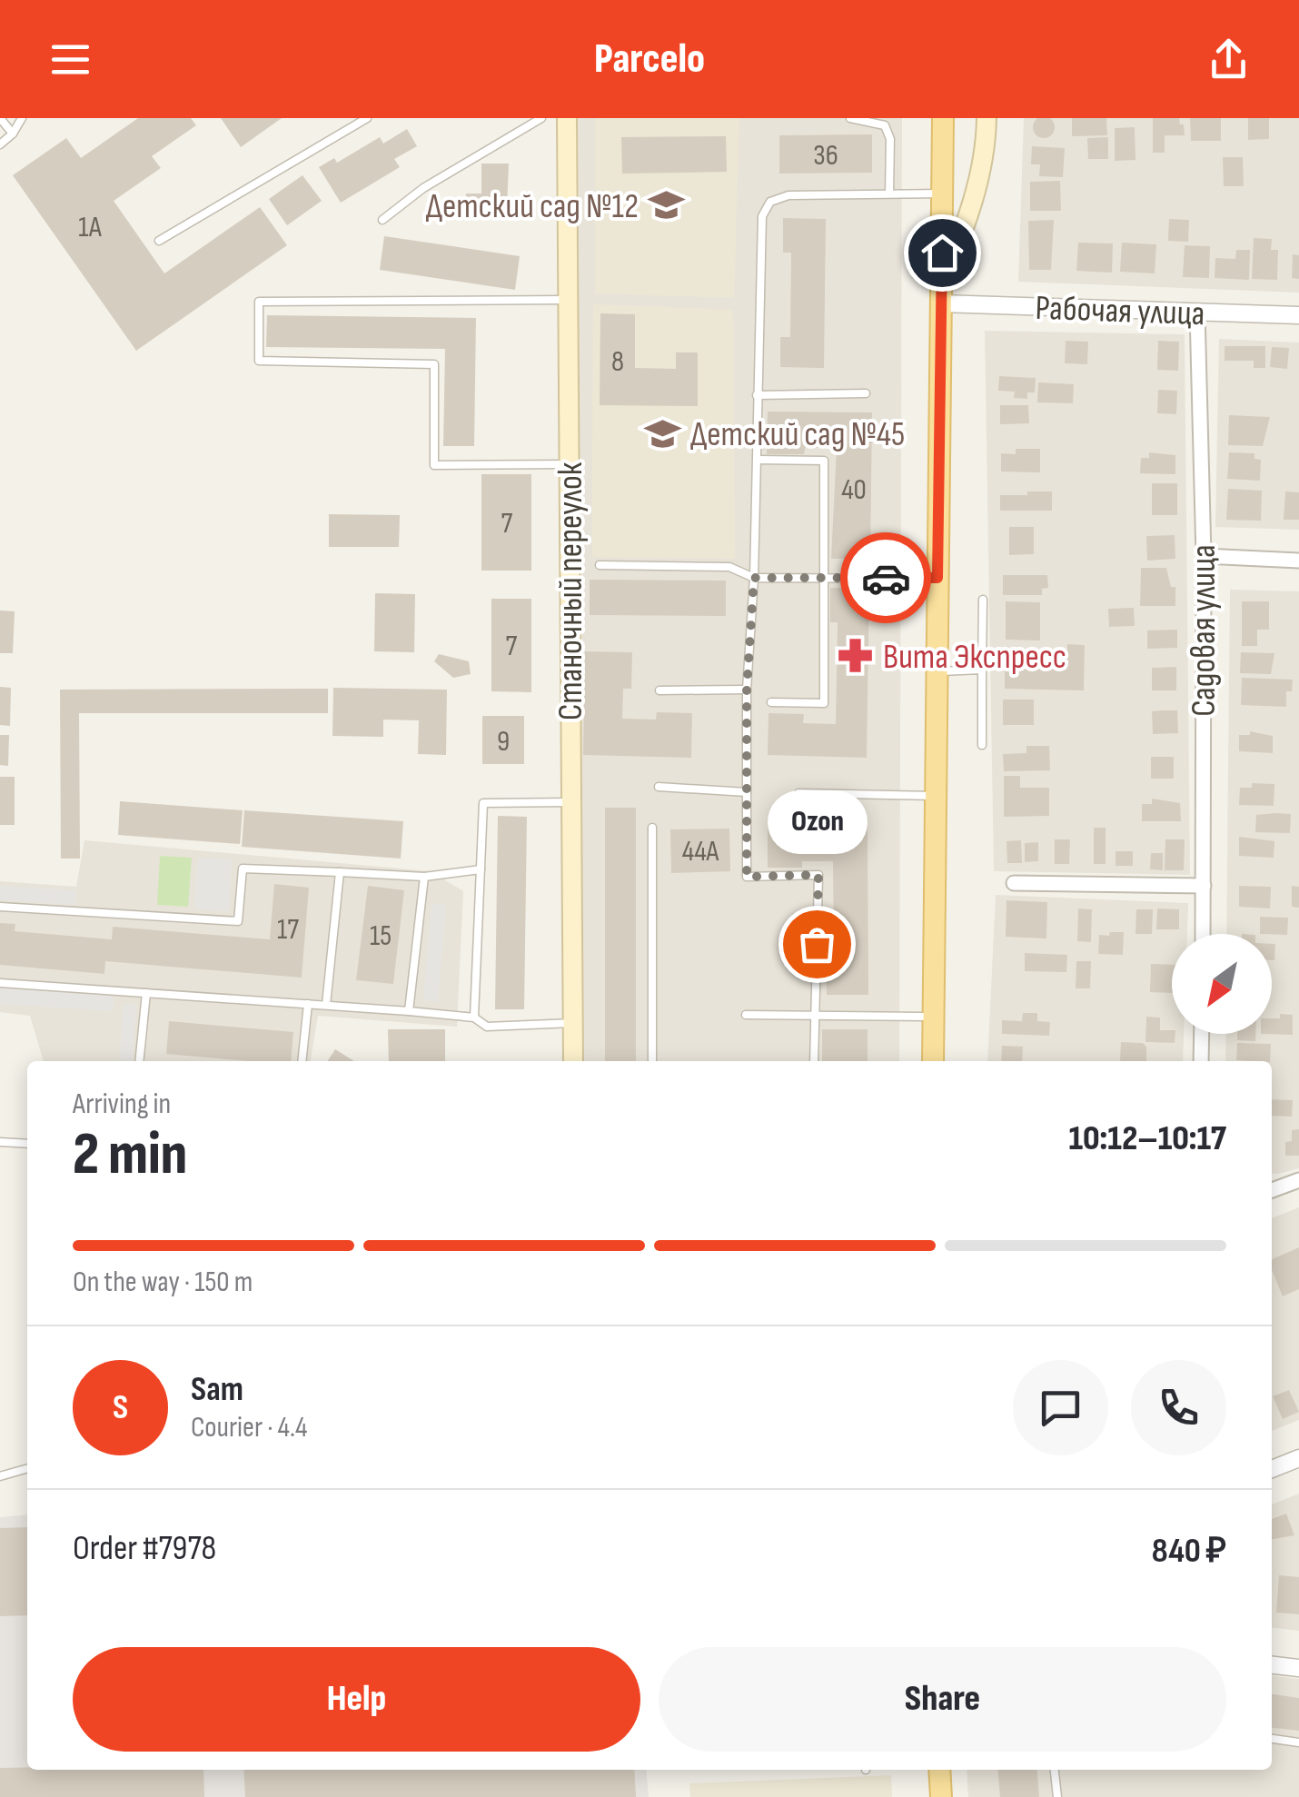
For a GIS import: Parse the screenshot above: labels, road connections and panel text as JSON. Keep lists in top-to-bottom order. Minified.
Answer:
{"streets":{"main road":["Станочный переулок"],"street":["Рабочая улица","Садовая улица"]},"crossings":[["Рабочая улица","Садовая улица"]],"places":{"school or university":["Детский сад №12","Детский сад №45"],"pharmacy":["Вита Экспресс"],"other":["Ozon"]},"house_numbers":["36","1А","8","40","7","7","9","44А","17","15"],"north":"bottom left","page":{"header":"Parcelo","bubble":"Ozon","heading":["2 min","Arriving in","10:12–10:17"],"panel":["Sam","Courier · 4.4","Order #7978","840 ₽"],"bar":"On the way · 150 m","round":"S","buttons":["Help","Share"]}}
